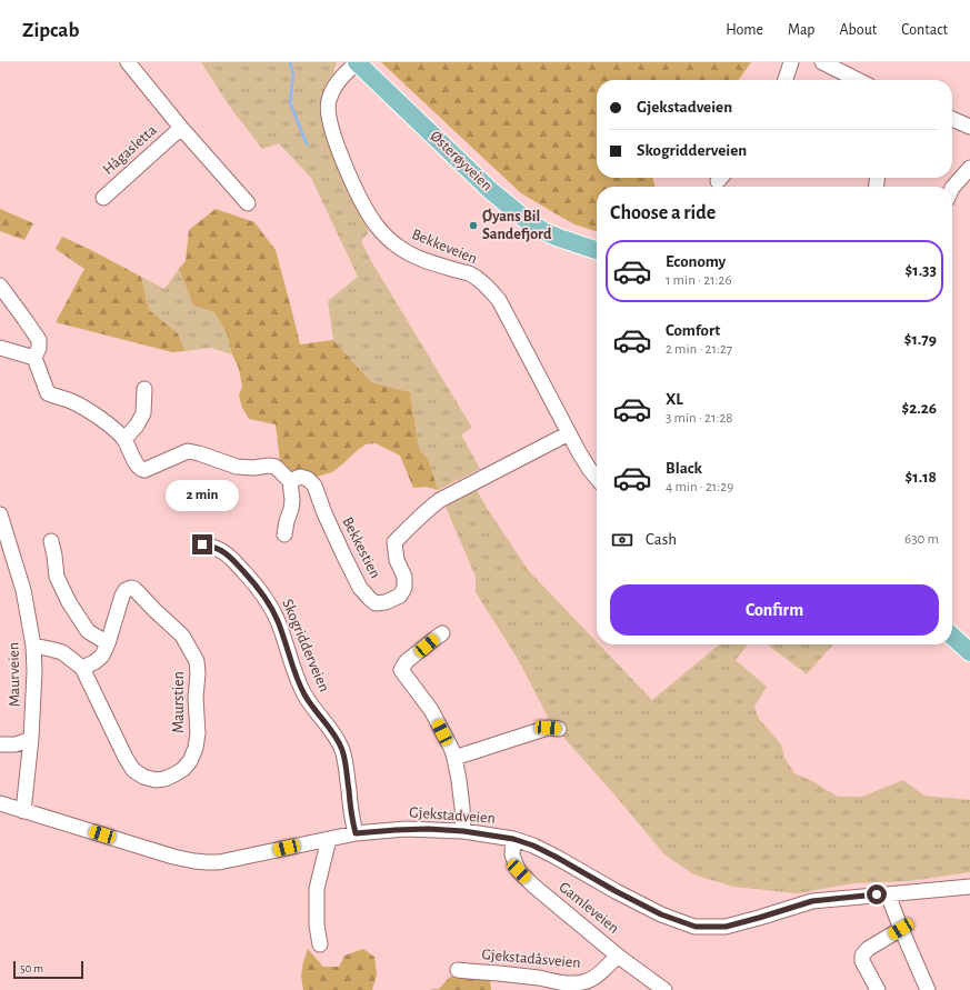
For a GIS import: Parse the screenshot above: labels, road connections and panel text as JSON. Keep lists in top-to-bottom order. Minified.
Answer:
{"streets":{"main road":["Østerøyveien"],"street":["Hågasletta","Bekkeveien","Bekkestien","Skogridderveien","Maurveien","Maurstien","Gjekstadveien","Gamleveien","Gjekstadåsveien"]},"crossings":[["Østerøyveien","Bekkeveien"],["Bekkeveien","Bekkestien"],["Skogridderveien","Gjekstadveien"],["Maurveien","Maurstien"],["Maurveien","Gjekstadveien"],["Gjekstadveien","Gamleveien"],["Gamleveien","Gjekstadåsveien"]],"places":["Øyans Bil Sandefjord"],"scale_bar":"50 m","page":{"header":"Zipcab","nav":["Home","Map","About","Contact"],"banner":["Gjekstadveien","Skogridderveien"],"heading":"Choose a ride","list":[{"name":"Economy","note":"1 min · 21:26","value":"$1.33"},{"name":"Comfort","note":"2 min · 21:27","value":"$1.79"},{"name":"XL","note":"3 min · 21:28","value":"$2.26"},{"name":"Black","note":"4 min · 21:29","value":"$1.18"}],"bubble":"2 min","pay":["Cash","630 m"],"buttons":"Confirm","scale":"50 m"}}
